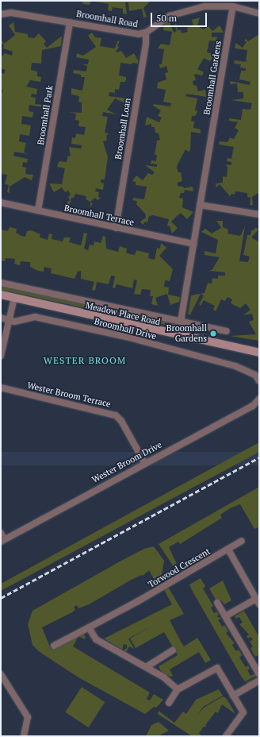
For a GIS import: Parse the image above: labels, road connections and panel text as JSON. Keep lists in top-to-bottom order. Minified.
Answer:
{"streets":{"main road":["Meadow Place Road"],"street":["Broomhall Road","Broomhall Gardens","Broomhall Park","Broomhall Loan","Broomhall Terrace","Broomhall Drive","Wester Broom Terrace","Wester Broom Drive","Torwood Crescent"]},"crossings":[["Broomhall Road","Broomhall Gardens"],["Broomhall Road","Broomhall Park"],["Broomhall Road","Broomhall Loan"],["Broomhall Gardens","Broomhall Terrace"],["Broomhall Gardens","Broomhall Drive"],["Broomhall Park","Broomhall Terrace"],["Broomhall Loan","Broomhall Terrace"],["Wester Broom Terrace","Wester Broom Drive"]],"districts":["WESTER BROOM"],"places":["Broomhall Gardens"],"scale_bar":"50 m"}
